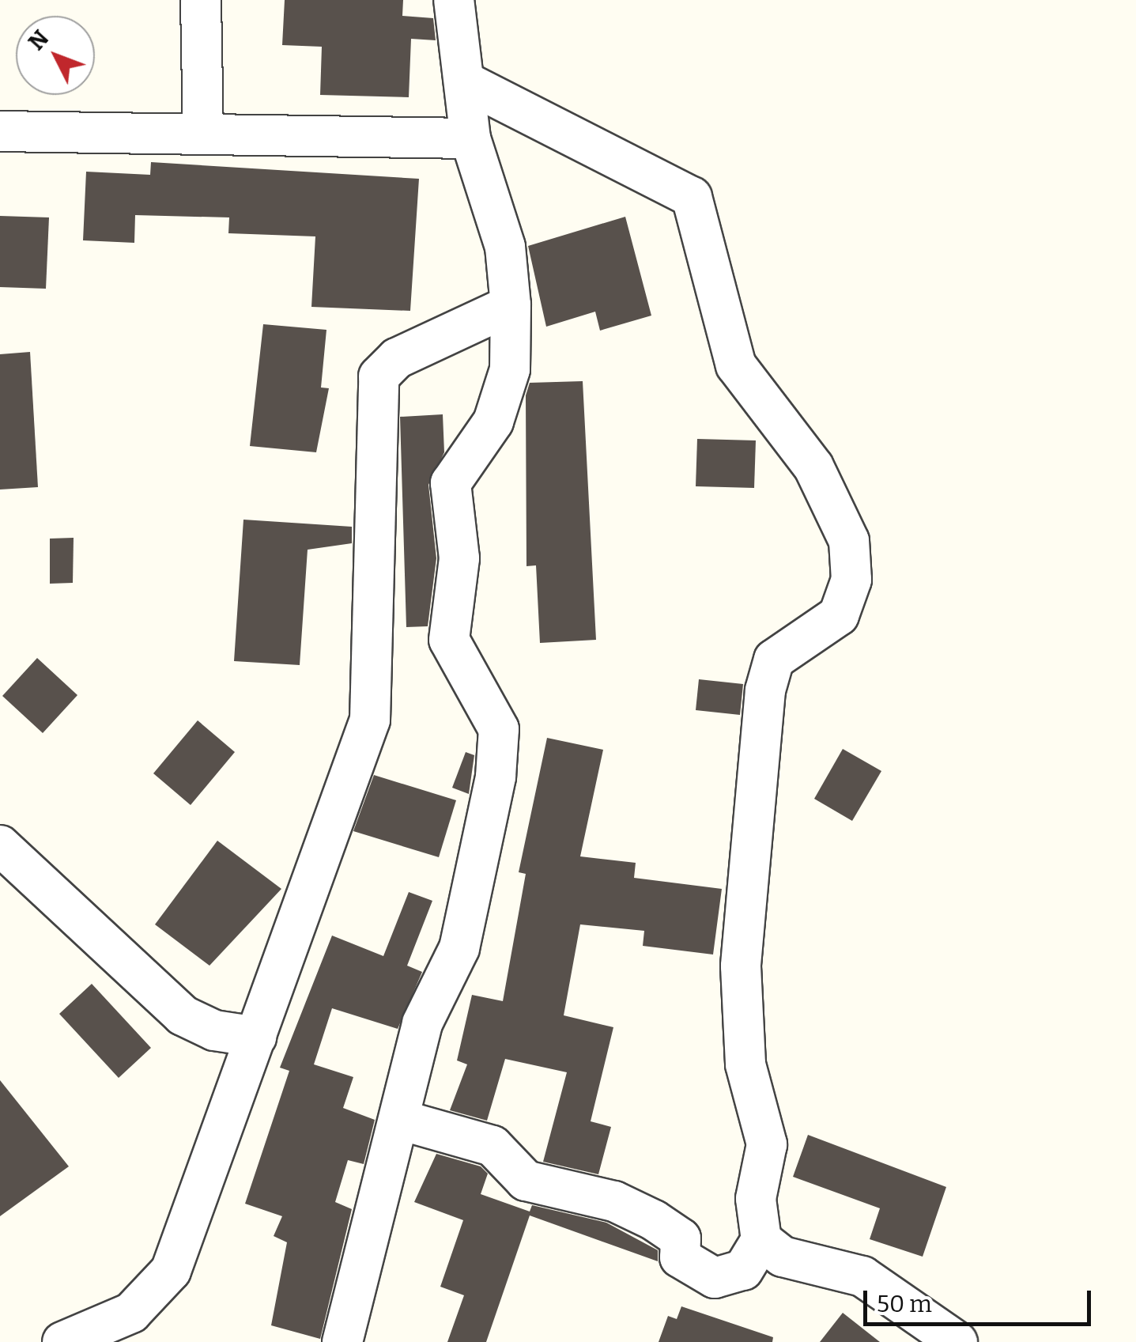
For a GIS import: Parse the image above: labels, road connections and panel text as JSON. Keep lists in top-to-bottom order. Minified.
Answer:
{"scale_bar":"50 m","north":"top left"}
